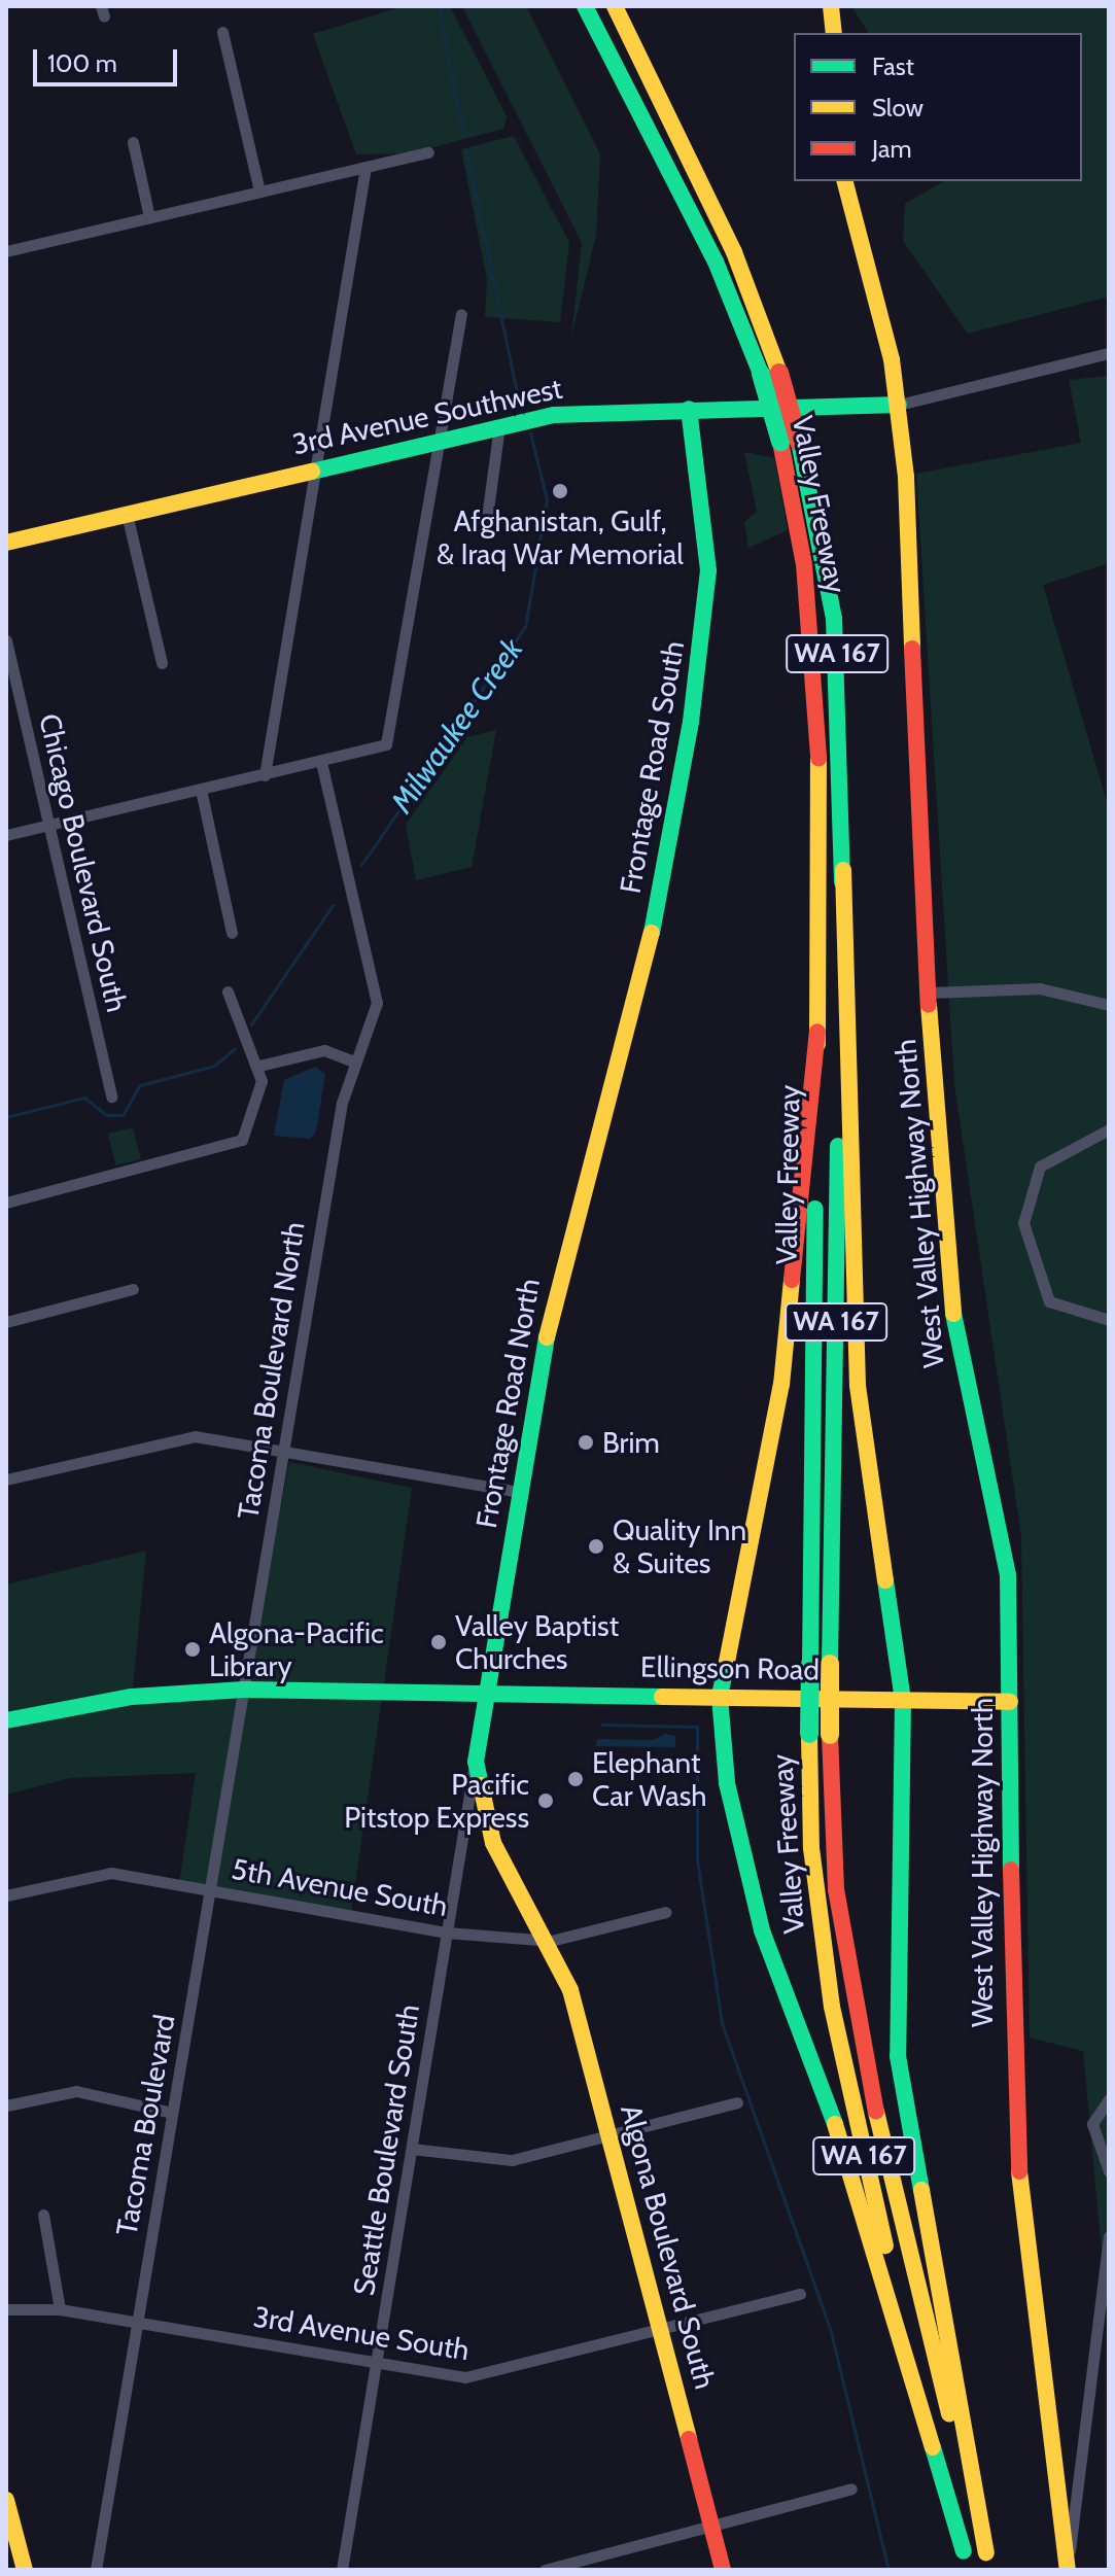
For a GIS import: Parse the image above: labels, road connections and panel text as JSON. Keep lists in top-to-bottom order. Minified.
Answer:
{"streets":{"main road":["3rd Avenue Southwest","Valley Freeway","WA 167","Frontage Road South","West Valley Highway North","Frontage Road North","Ellingson Road","Algona Boulevard South"],"street":["Chicago Boulevard South","Tacoma Boulevard North","5th Avenue South","Tacoma Boulevard","Seattle Boulevard South","3rd Avenue South"]},"crossings":[["3rd Avenue Southwest","Frontage Road South"],["3rd Avenue Southwest","West Valley Highway North"],["Frontage Road South","Frontage Road North"],["West Valley Highway North","Ellingson Road"],["Tacoma Boulevard North","Ellingson Road"],["Tacoma Boulevard North","Tacoma Boulevard"],["Frontage Road North","Ellingson Road"],["Frontage Road North","Seattle Boulevard South"],["Frontage Road North","Algona Boulevard South"],["Ellingson Road","Tacoma Boulevard"],["5th Avenue South","Tacoma Boulevard"],["5th Avenue South","Seattle Boulevard South"],["5th Avenue South","Algona Boulevard South"],["Tacoma Boulevard","3rd Avenue South"],["Seattle Boulevard South","Algona Boulevard South"],["Seattle Boulevard South","3rd Avenue South"],["Algona Boulevard South","3rd Avenue South"]],"water":["Milwaukee Creek"],"places":["Afghanistan, Gulf, & Iraq War Memorial","Brim","Quality Inn & Suites","Valley Baptist Churches","Algona-Pacific Library","Elephant Car Wash","Pacific Pitstop Express"],"legend":["Fast","Slow","Jam"],"scale_bar":"100 m"}
